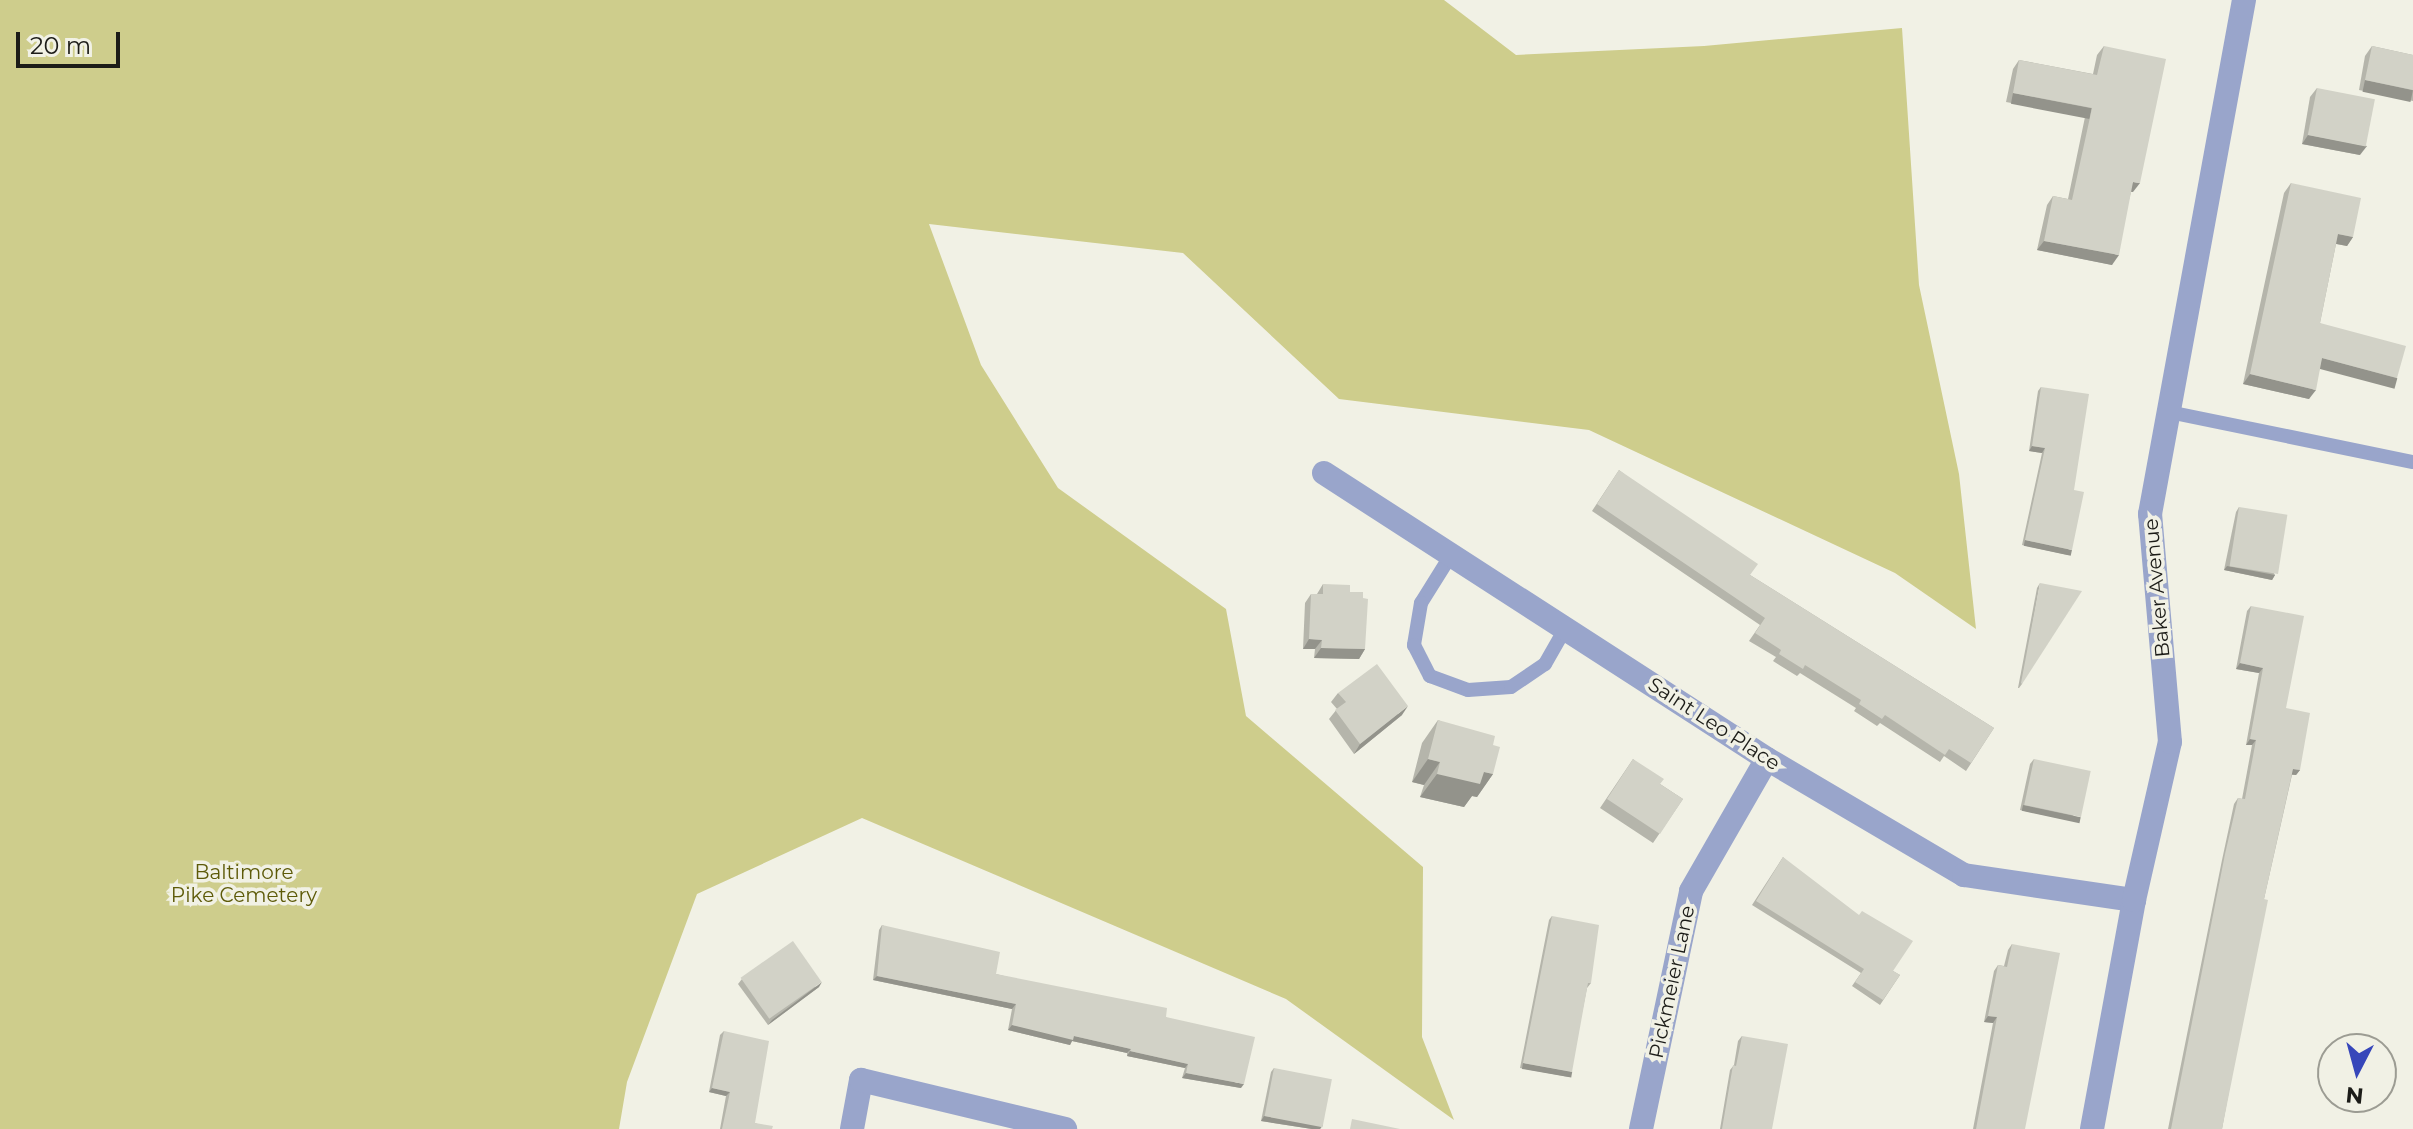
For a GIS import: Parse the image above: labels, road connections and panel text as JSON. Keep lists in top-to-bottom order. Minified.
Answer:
{"streets":{"street":["Baker Avenue","Saint Leo Place","Pickmeier Lane"]},"crossings":[["Baker Avenue","Saint Leo Place"],["Saint Leo Place","Pickmeier Lane"]],"parks":["Baltimore Pike Cemetery"],"scale_bar":"20 m","north":"bottom"}
